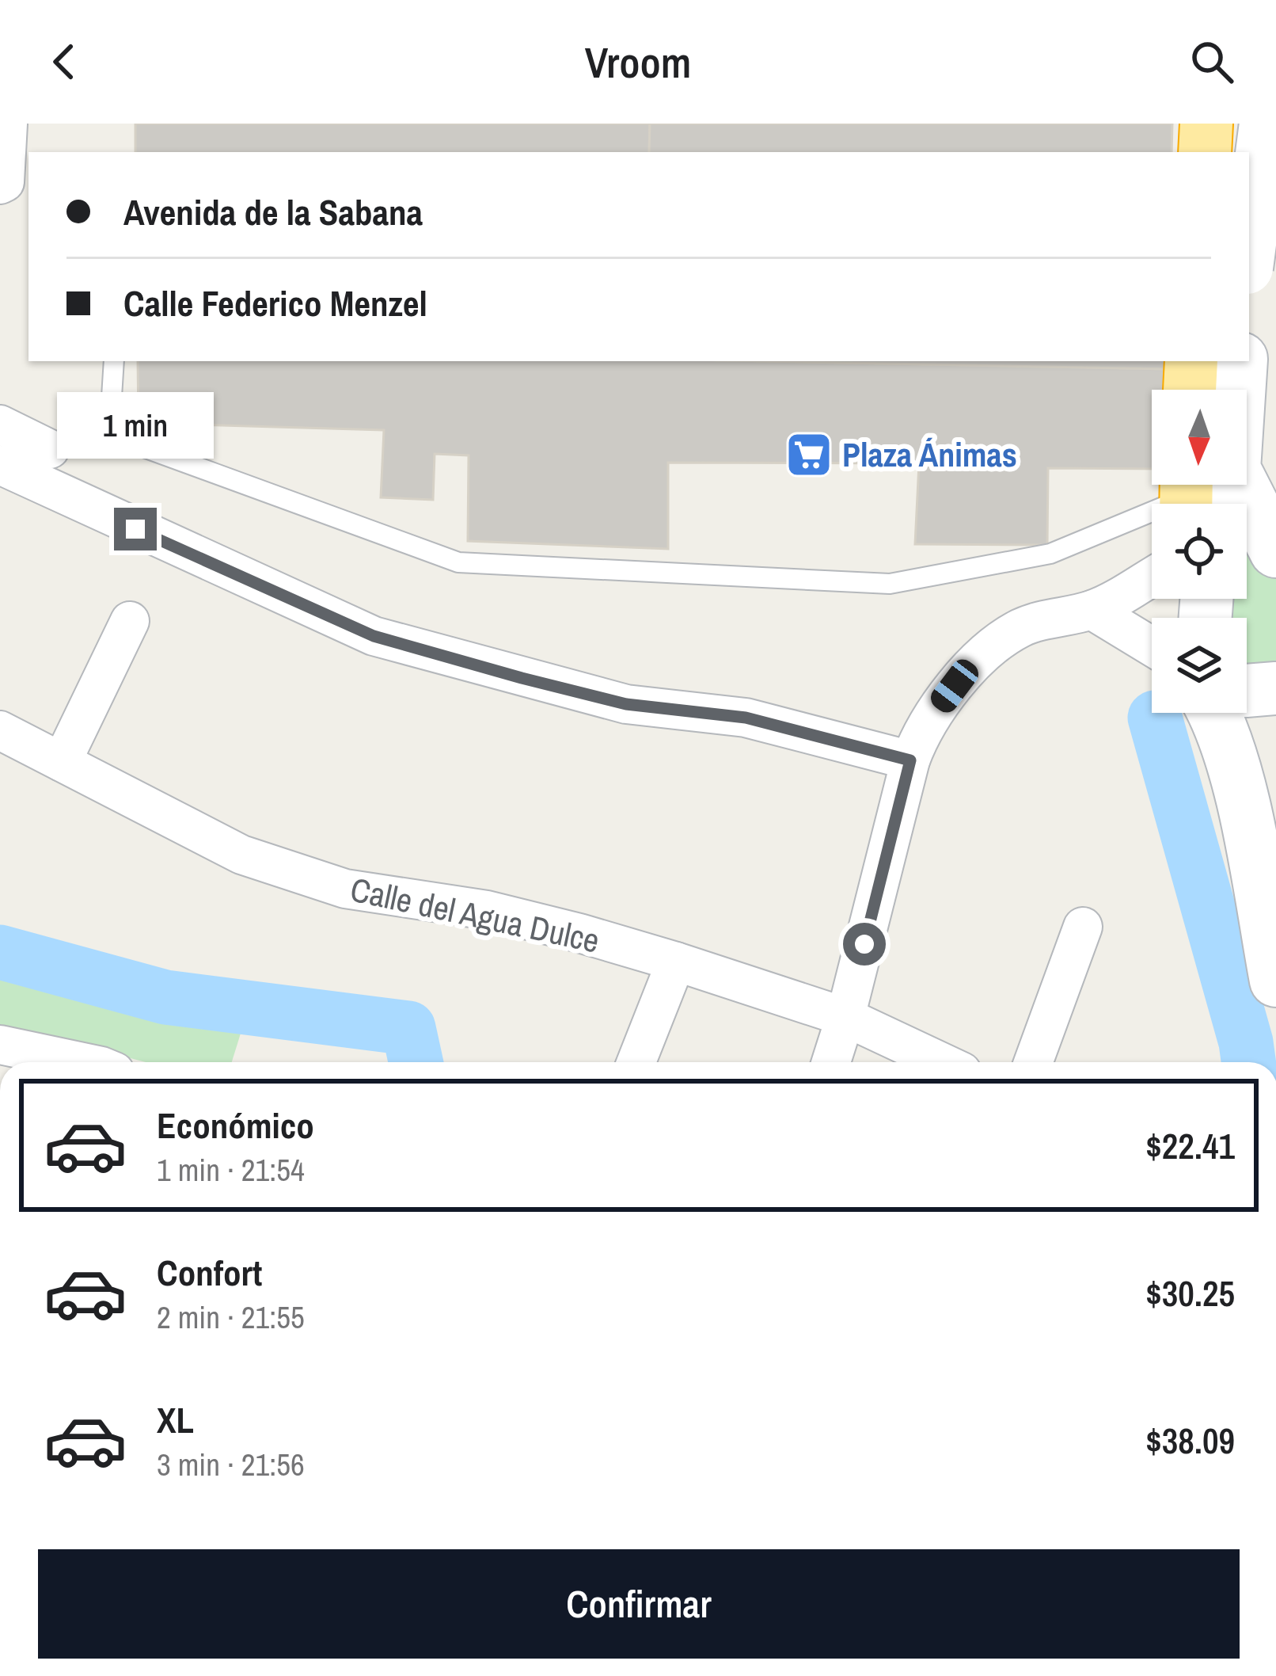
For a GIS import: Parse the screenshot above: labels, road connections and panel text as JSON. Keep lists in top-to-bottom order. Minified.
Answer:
{"streets":{"street":["Calle del Agua Dulce"]},"places":{"supermarket":["Plaza Ánimas"]},"north":"bottom","page":{"header":"Vroom","banner":["Avenida de la Sabana","Calle Federico Menzel"],"bubble":"1 min","list":[{"name":"Económico","note":"1 min · 21:54","value":"$22.41"},{"name":"Confort","note":"2 min · 21:55","value":"$30.25"},{"name":"XL","note":"3 min · 21:56","value":"$38.09"}],"buttons":"Confirmar"}}
